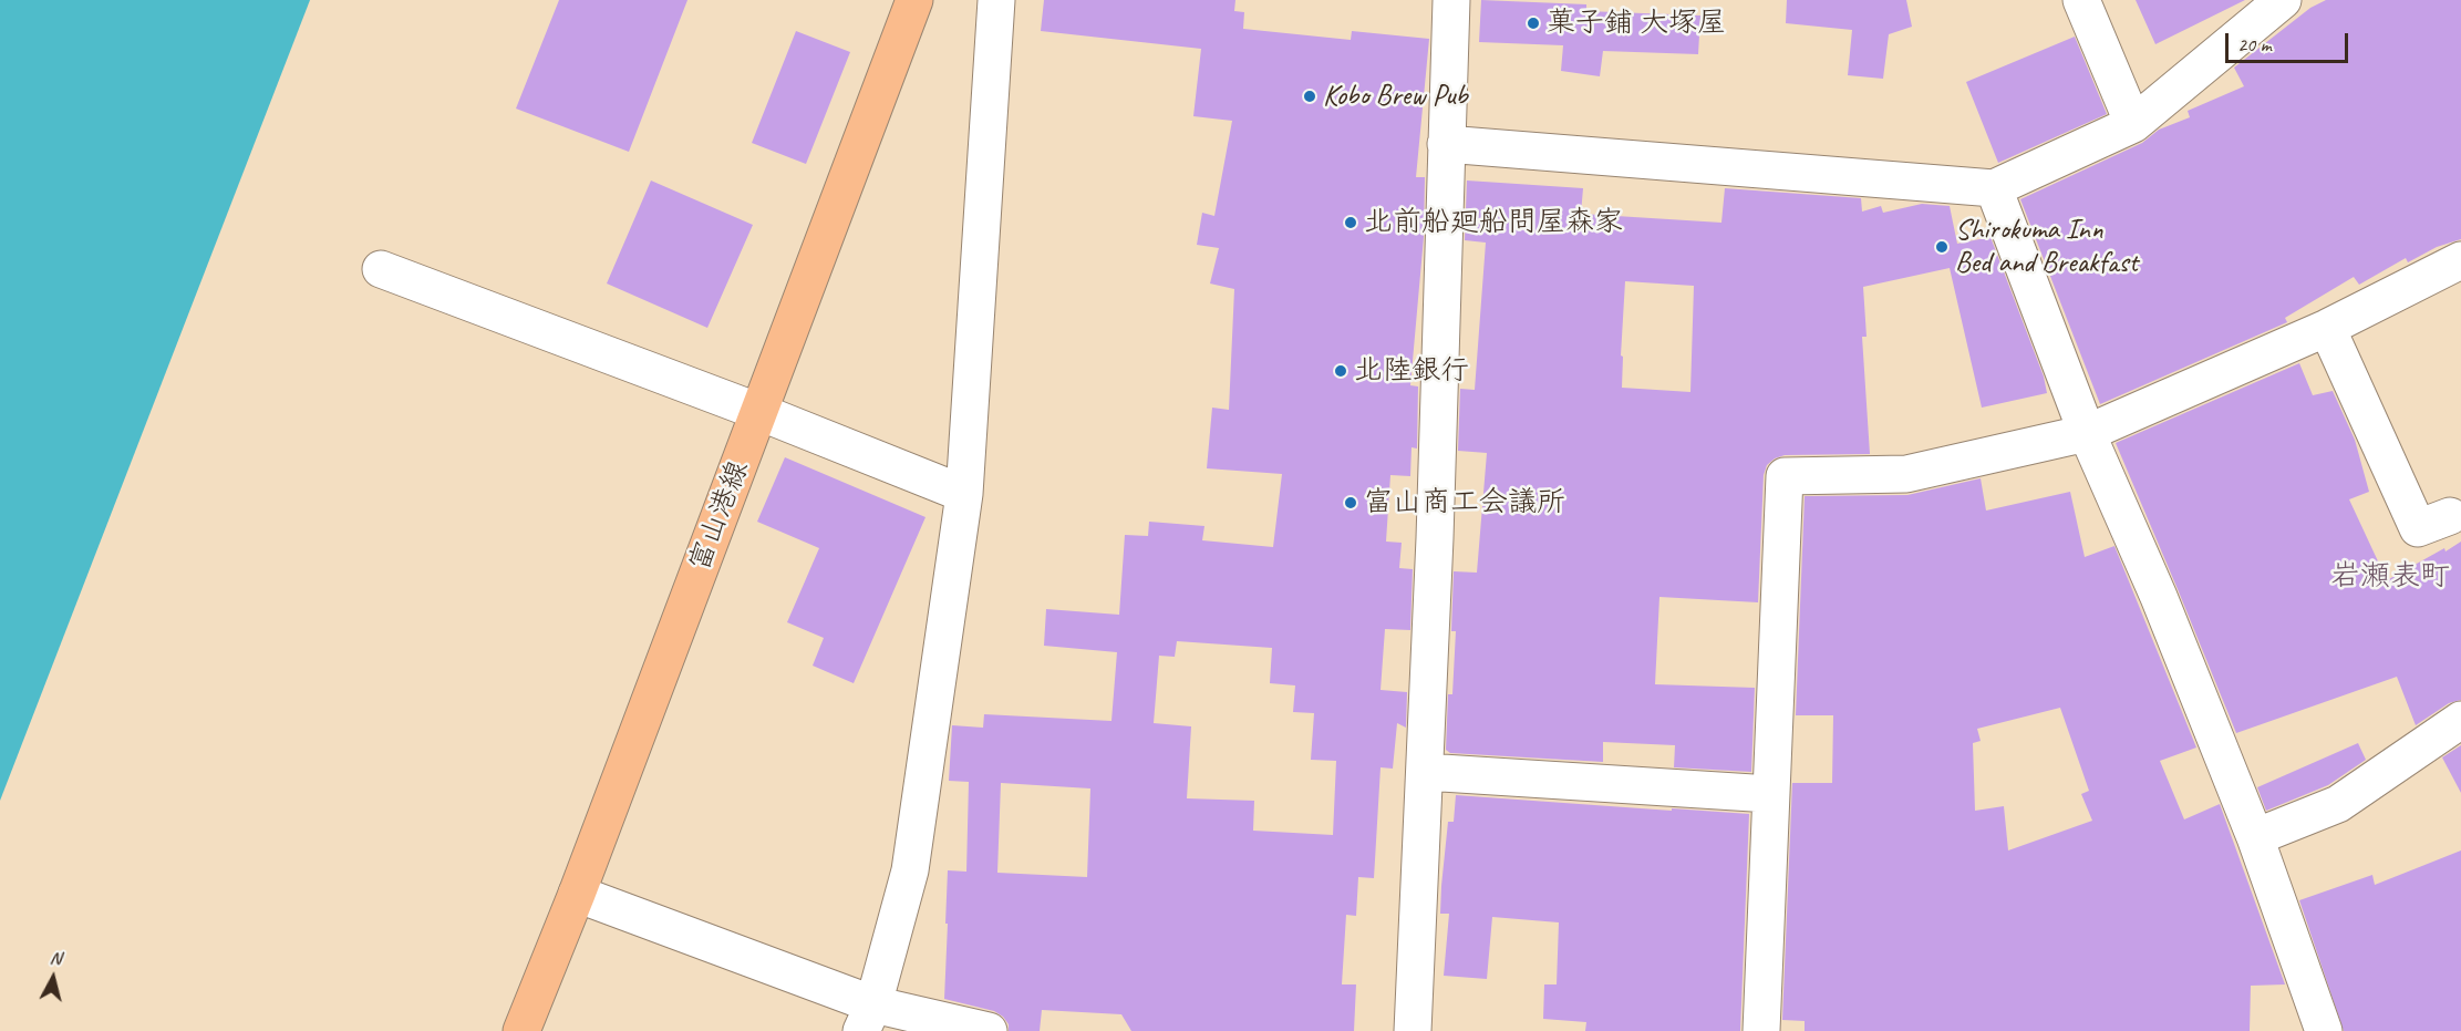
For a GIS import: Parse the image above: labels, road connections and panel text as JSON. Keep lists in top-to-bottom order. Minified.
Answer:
{"streets":{"main road":["富山港線"]},"districts":["岩瀬表町"],"places":["菓子鋪 大塚屋","Kobo Brew Pub","北前船廻船問屋森家","Shirokuma Inn Bed and Breakfast","北陸銀行","富山商工会議所"],"scale_bar":"20 m","north":"top"}
